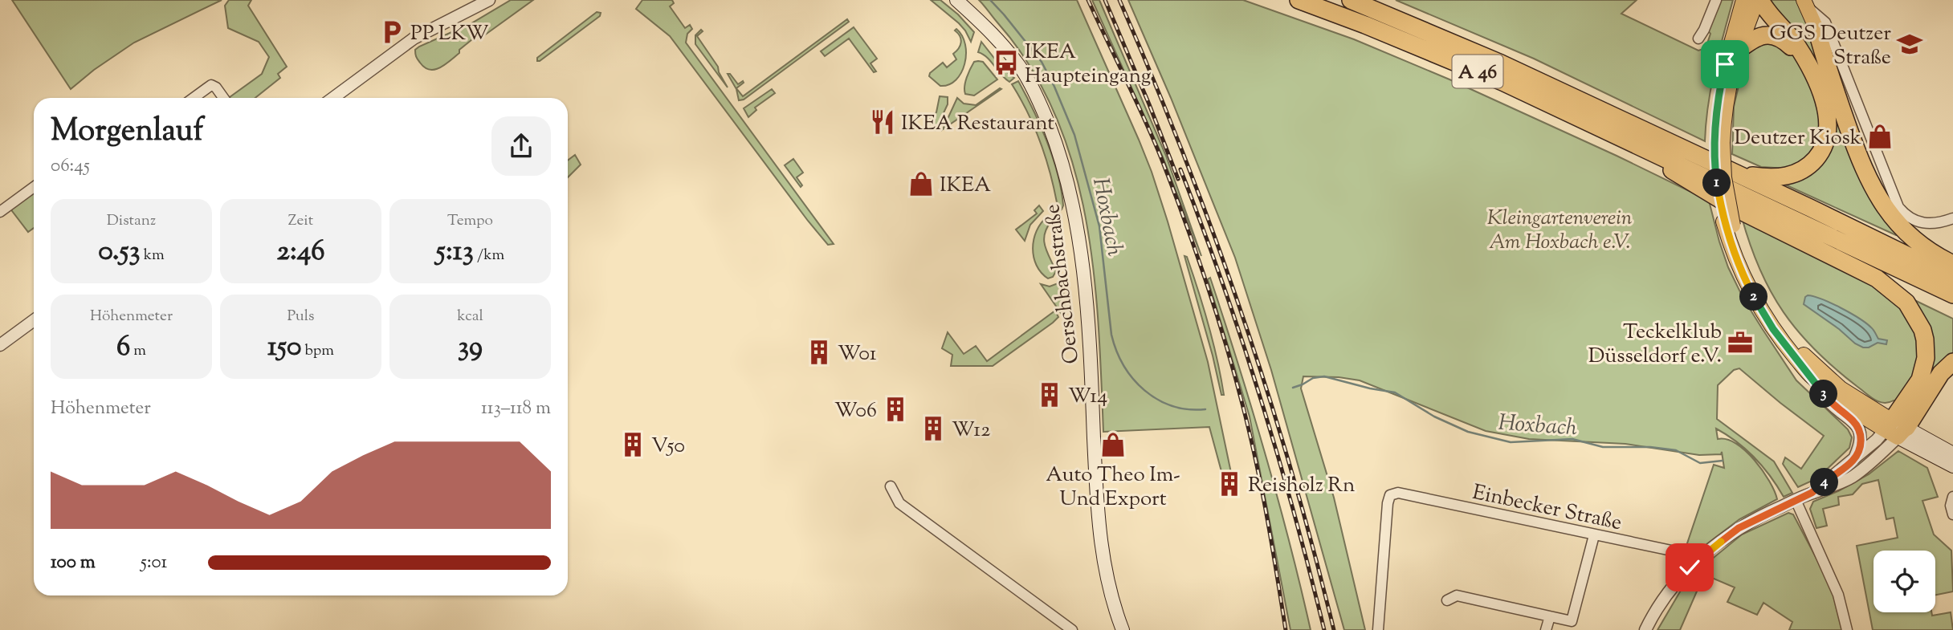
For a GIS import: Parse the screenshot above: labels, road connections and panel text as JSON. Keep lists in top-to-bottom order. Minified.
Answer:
{"streets":{"highway":["A 46"],"main road":["Oerschbachstraße"],"street":["Einbecker Straße"]},"water":["Hoxbach"],"parks":["Kleingartenverein Am Hoxbach e.V."],"places":{"parking":["PP LKW"],"school or university":["GGS Deutzer Straße"],"bus stop":["IKEA Haupteingang"],"restaurant":["IKEA Restaurant"],"shop":["Deutzer Kiosk","IKEA","Auto Theo Im- Und Export"],"office":["Teckelklub Düsseldorf e.V."],"building":["W01","W14","W06","W12","V50","Reisholz Rn"]},"page":{"heading":["Morgenlauf","06:45"],"pins":["1","2","3","4"],"stats":[["Distanz","0.53 km"],["Zeit","2:46"],["Tempo","5:13 /km"],["Höhenmeter","6 m"],["Puls","150 bpm"],["kcal","39"]],"chart":["Höhenmeter","113–118 m"],"list":[{"name":"100 m","note":"5:01"}]}}
